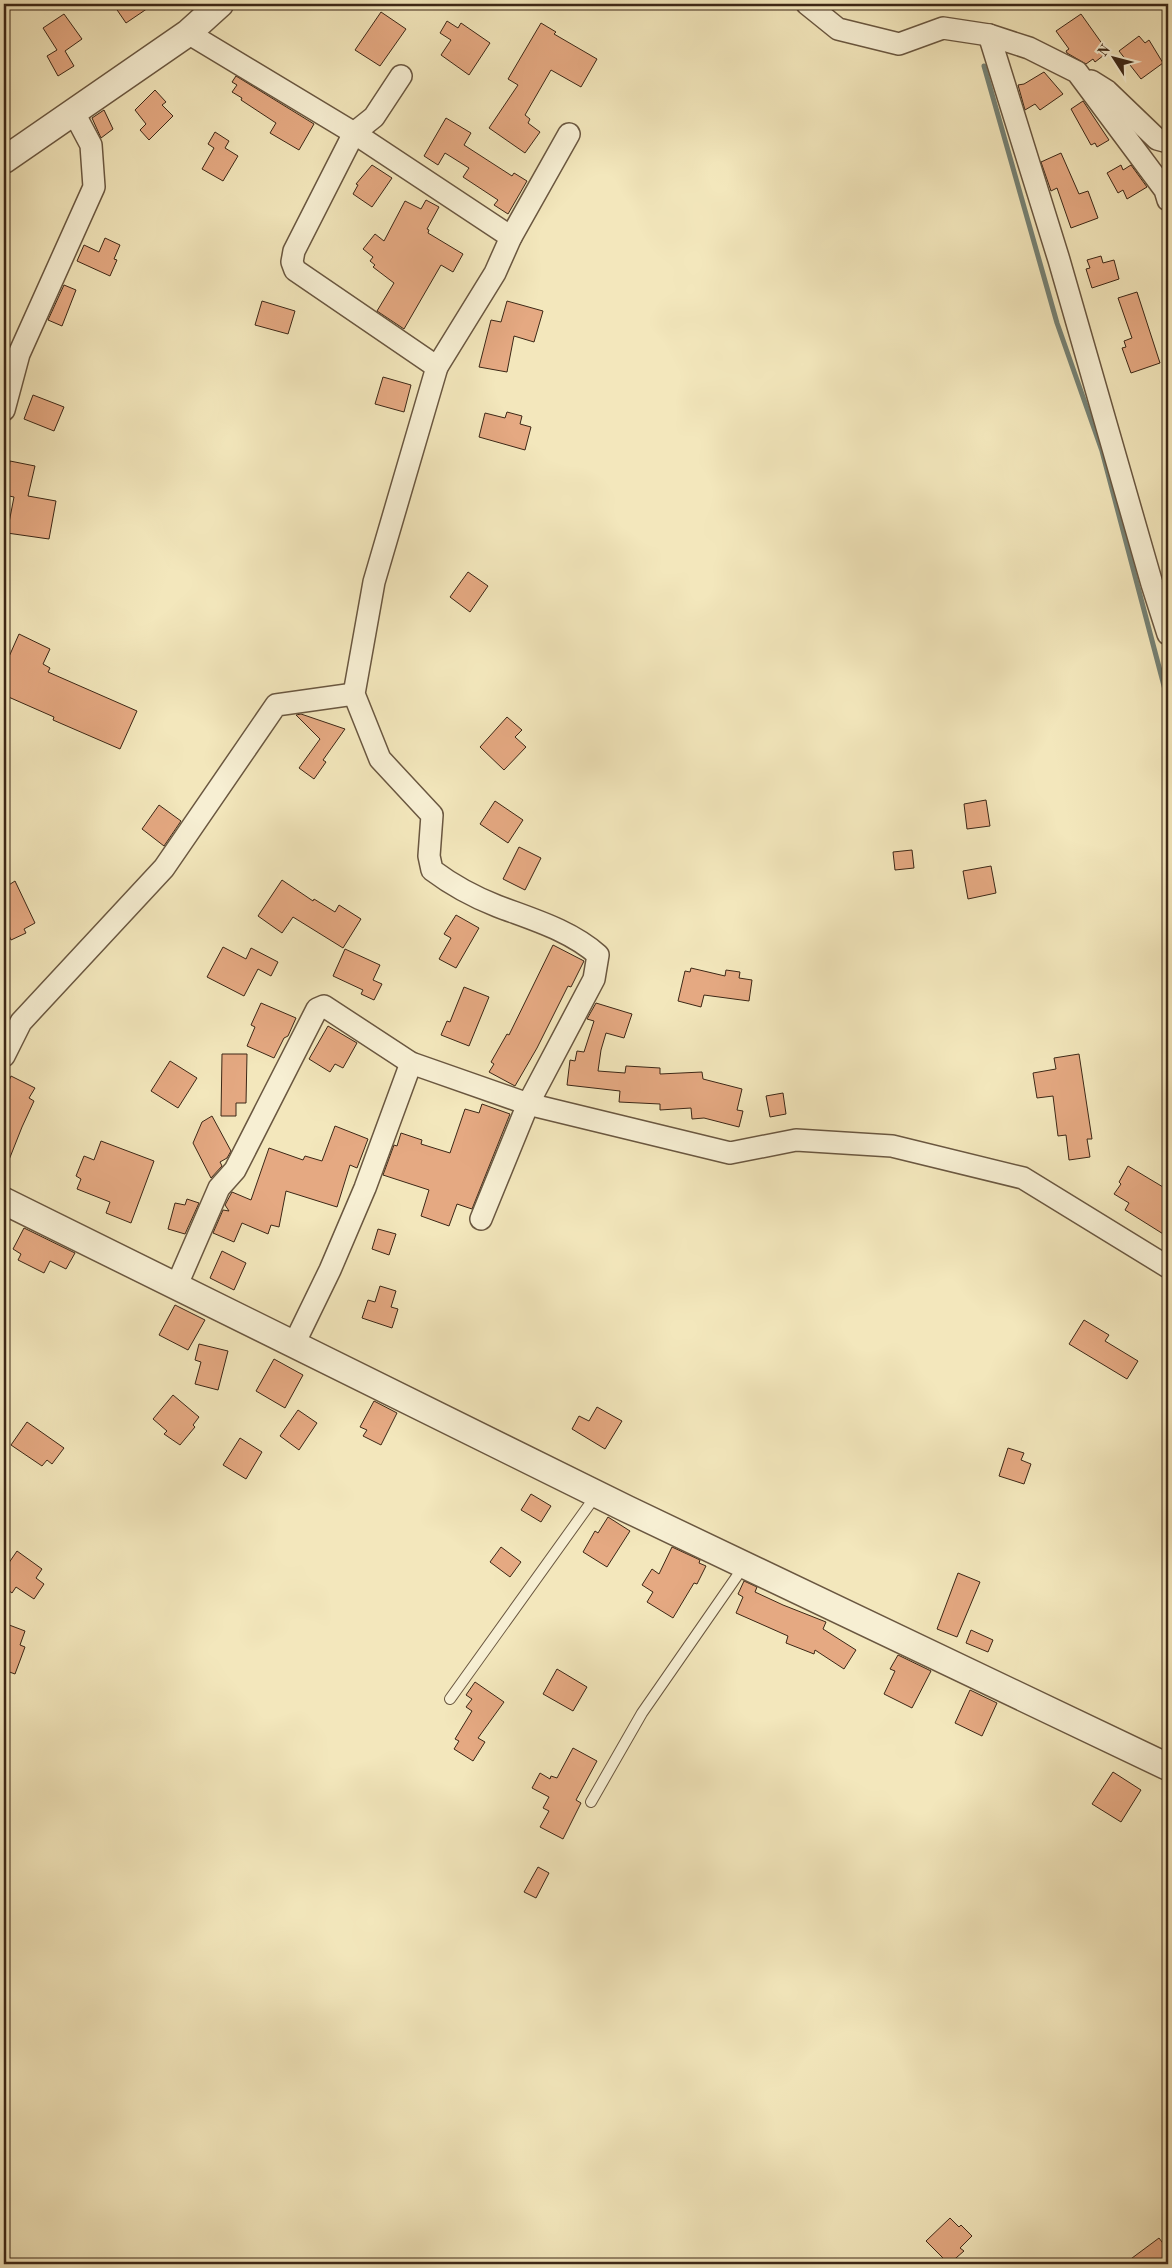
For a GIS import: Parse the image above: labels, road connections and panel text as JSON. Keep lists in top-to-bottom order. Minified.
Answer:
{"north":"top left"}
